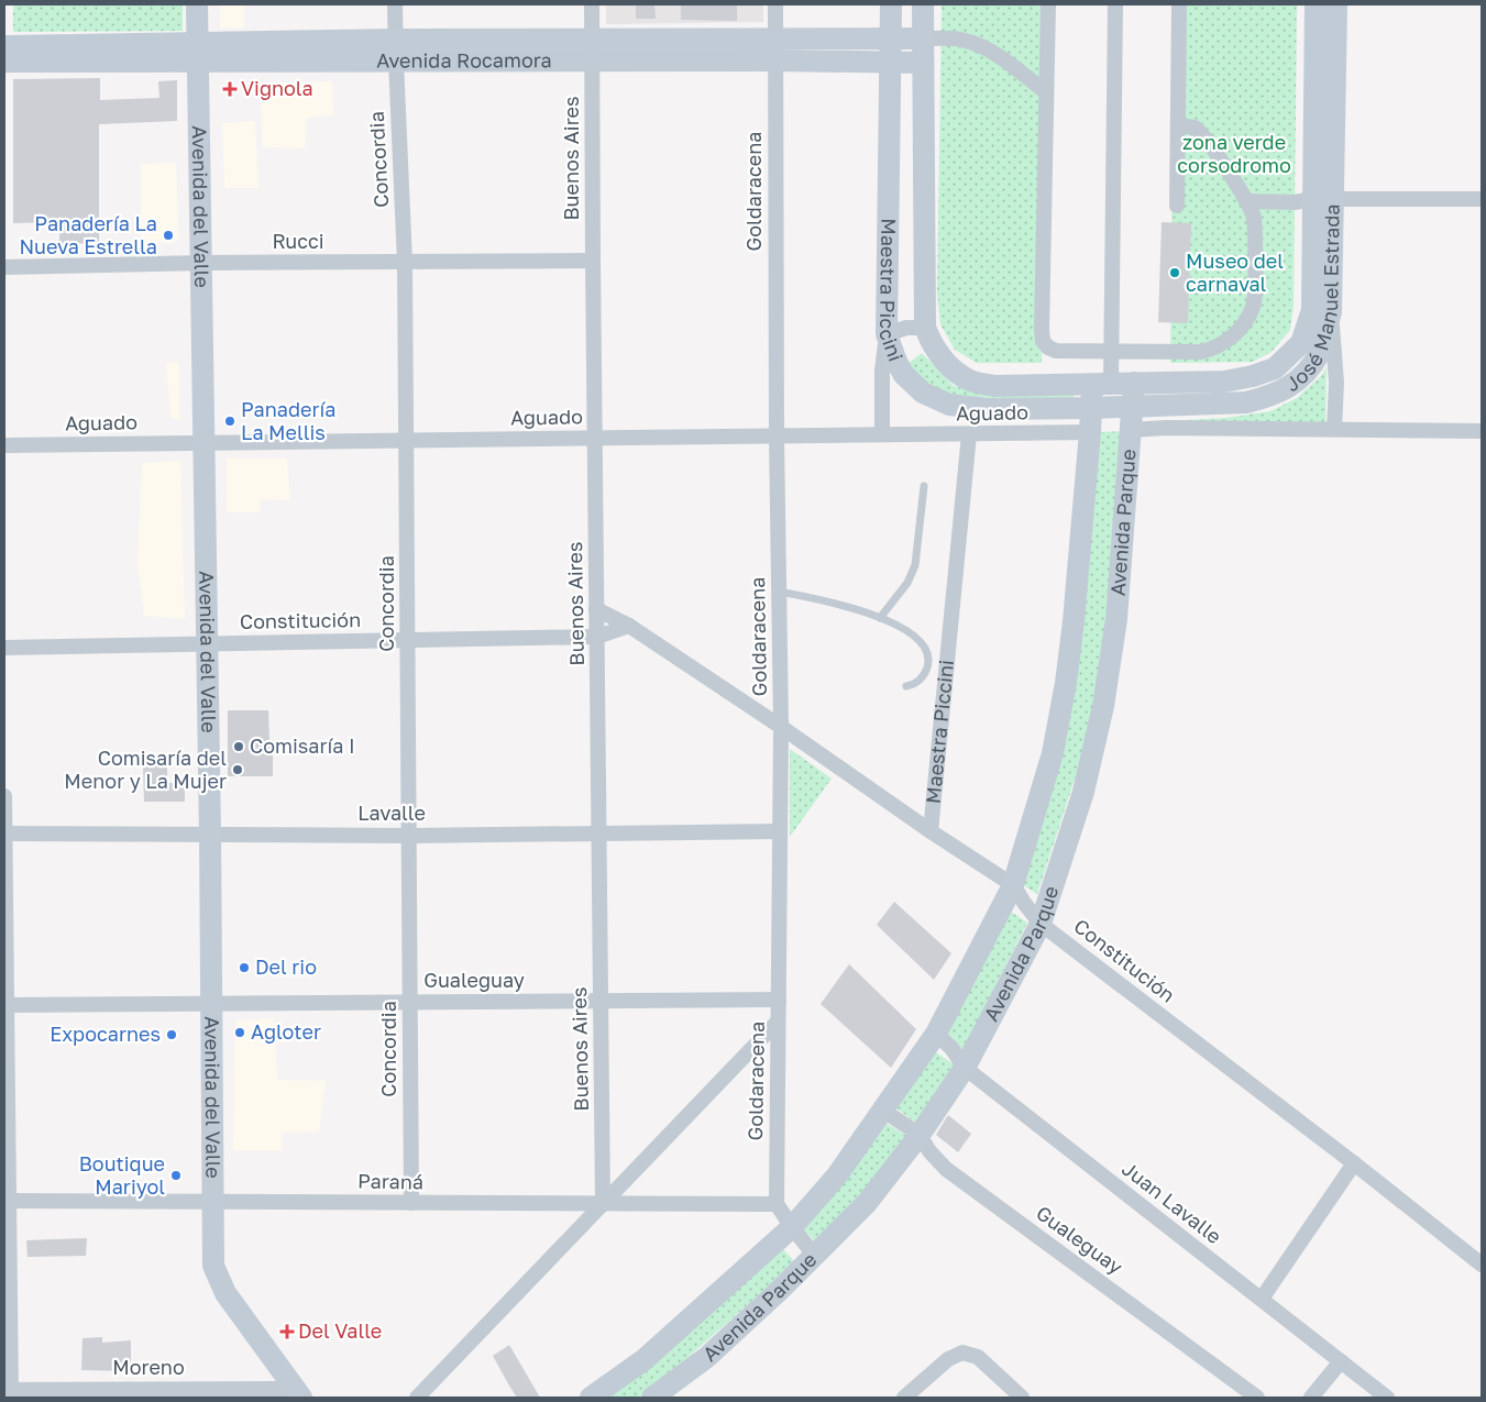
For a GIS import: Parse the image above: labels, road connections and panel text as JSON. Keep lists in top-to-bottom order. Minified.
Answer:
{"streets":{"main road":["Avenida Rocamora","Avenida del Valle","Maestra Piccini","José Manuel Estrada","Avenida Parque"],"street":["Buenos Aires","Concordia","Goldaracena","Rucci","Aguado","Constitución","Lavalle","Gualeguay","Paraná","Juan Lavalle","Moreno"]},"crossings":[["Avenida Rocamora","Buenos Aires"],["Avenida Rocamora","Concordia"],["Avenida Rocamora","Goldaracena"],["Avenida Rocamora","Avenida del Valle"],["Avenida Rocamora","Maestra Piccini"],["Buenos Aires","Rucci"],["Buenos Aires","Aguado"],["Buenos Aires","Constitución"],["Buenos Aires","Lavalle"],["Buenos Aires","Gualeguay"],["Buenos Aires","Paraná"],["Concordia","Rucci"],["Concordia","Aguado"],["Concordia","Constitución"],["Concordia","Lavalle"],["Concordia","Gualeguay"],["Concordia","Paraná"],["Goldaracena","Aguado"],["Goldaracena","Constitución"],["Goldaracena","Lavalle"],["Goldaracena","Gualeguay"],["Goldaracena","Paraná"],["Avenida del Valle","Rucci"],["Avenida del Valle","Aguado"],["Avenida del Valle","Constitución"],["Avenida del Valle","Lavalle"],["Avenida del Valle","Gualeguay"],["Avenida del Valle","Paraná"],["Avenida del Valle","Moreno"],["Maestra Piccini","José Manuel Estrada"],["Maestra Piccini","Aguado"],["Maestra Piccini","Avenida Parque"],["Maestra Piccini","Constitución"],["José Manuel Estrada","Avenida Parque"],["Aguado","Avenida Parque"],["Avenida Parque","Constitución"],["Avenida Parque","Gualeguay"],["Avenida Parque","Juan Lavalle"]],"parks":["zona verde corsodromo"],"places":{"health":["Vignola","Del Valle"],"other":["Panadería La Nueva Estrella","Museo del carnaval","Panadería La Mellis","Comisaría I","Comisaría del Menor y La Mujer","Del rio","Agloter","Expocarnes","Boutique Mariyol"]}}
